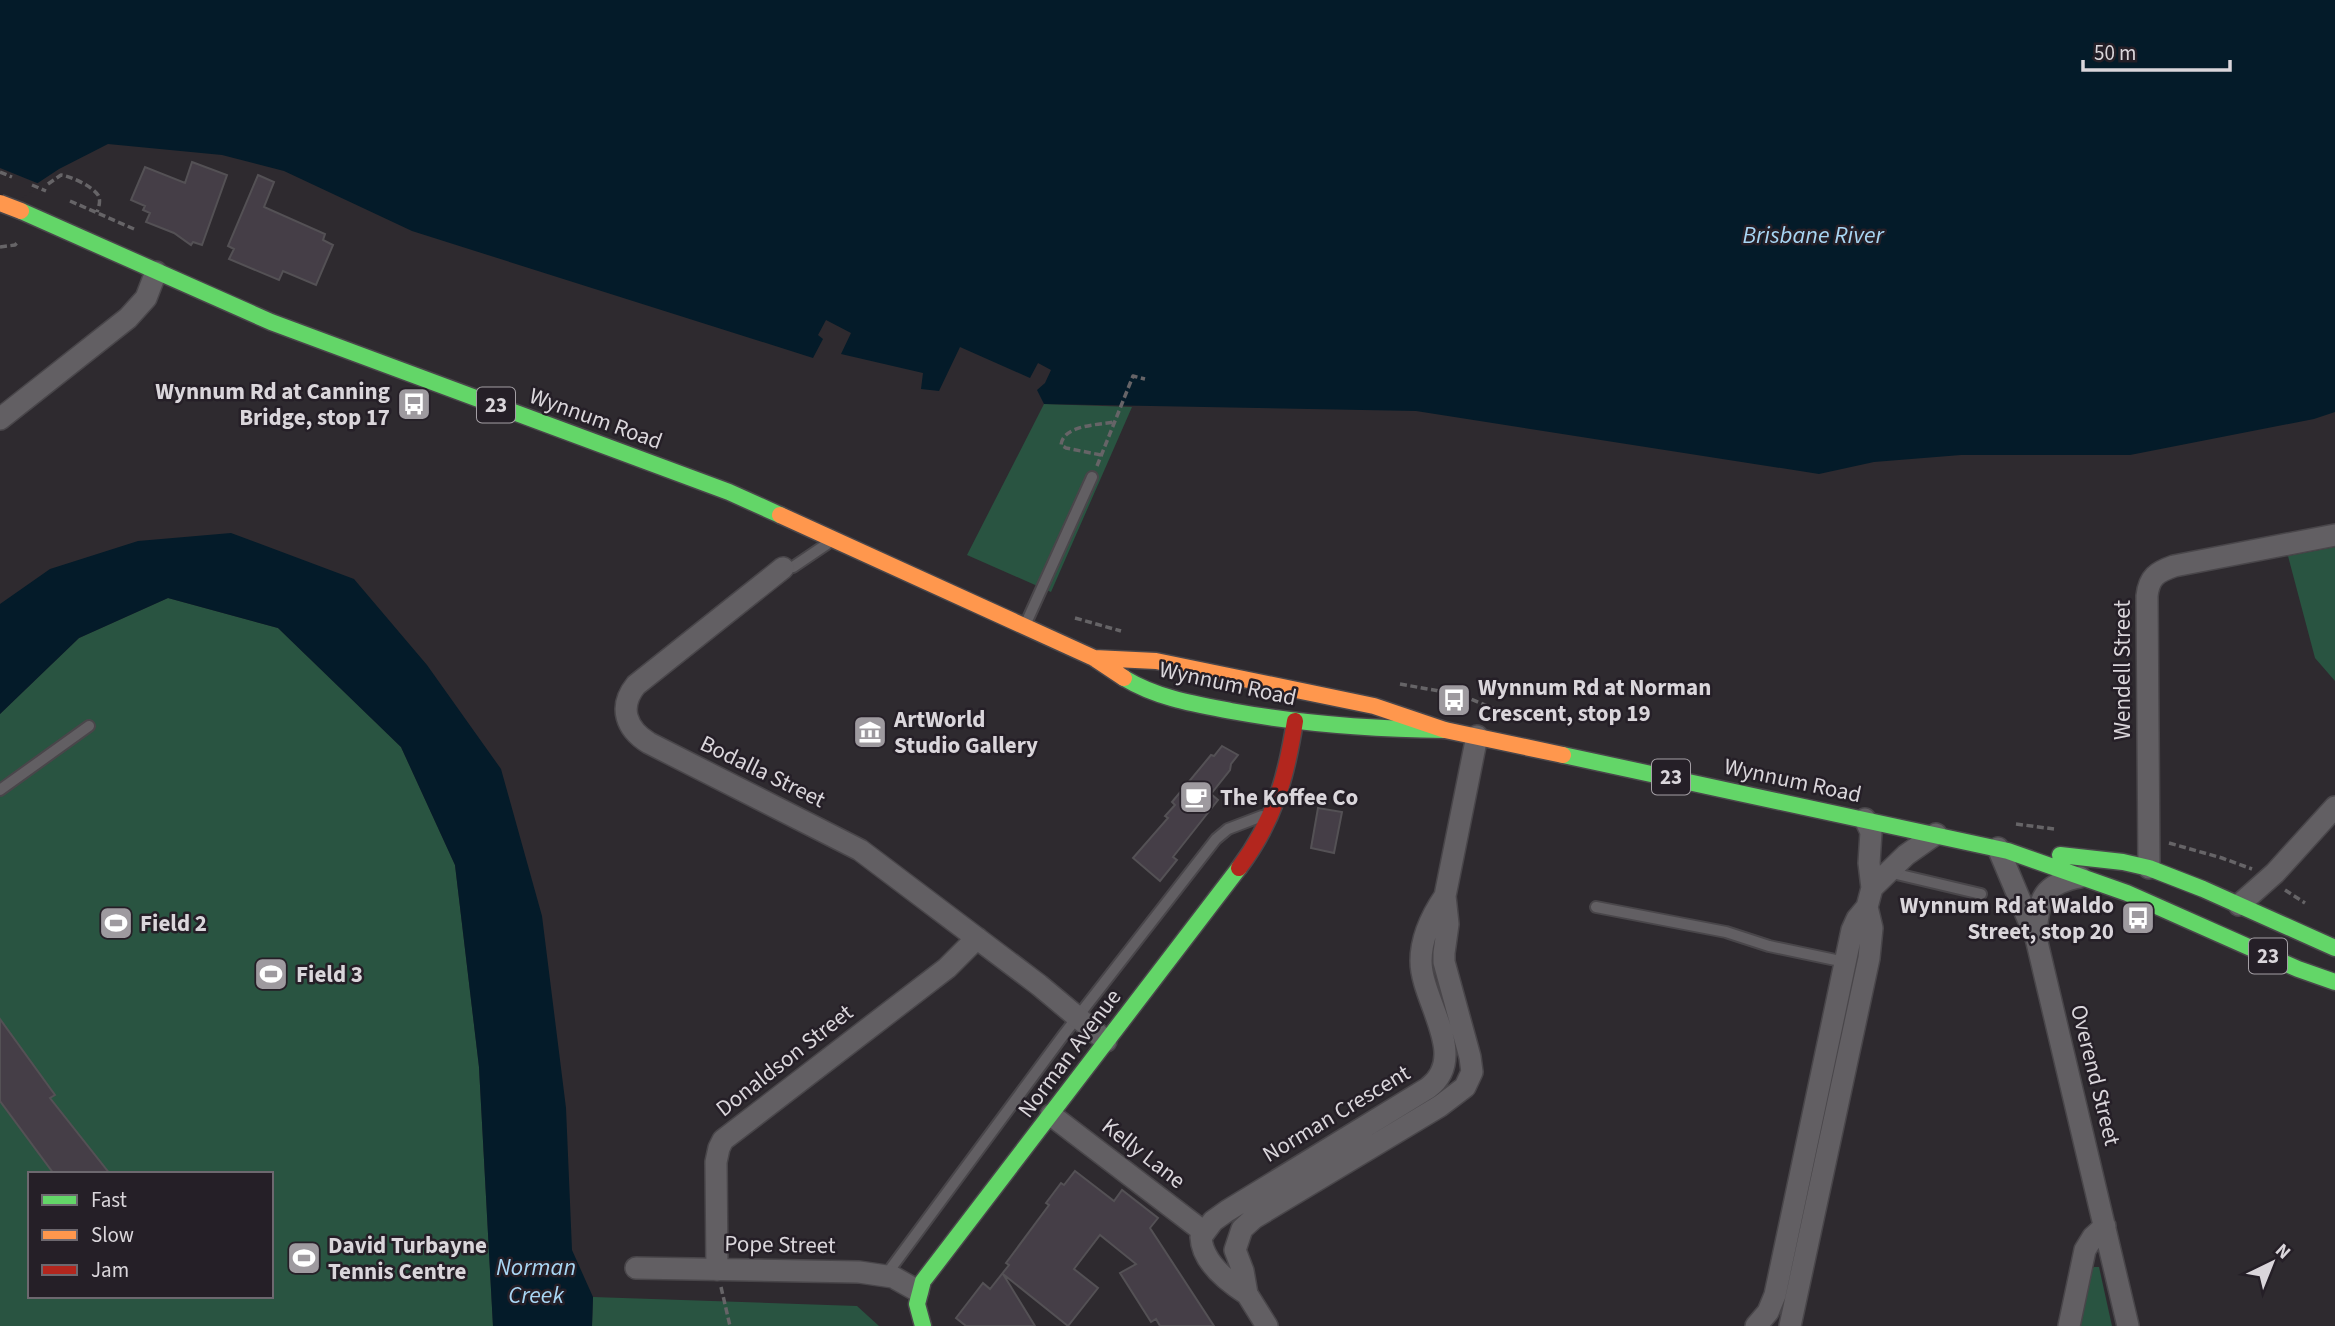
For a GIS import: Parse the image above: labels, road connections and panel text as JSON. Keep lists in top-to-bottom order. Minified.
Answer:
{"streets":{"main road":["23","Wynnum Road","Norman Avenue"],"street":["Wendell Street","Bodalla Street","Donaldson Street","Overend Street","Norman Crescent","Kelly Lane","Pope Street"]},"crossings":[["Wynnum Road","Wendell Street"],["Wynnum Road","Bodalla Street"],["Wynnum Road","Norman Avenue"],["Wynnum Road","Overend Street"],["Wynnum Road","Norman Crescent"],["Bodalla Street","Norman Avenue"],["Bodalla Street","Donaldson Street"],["Norman Avenue","Kelly Lane"],["Norman Avenue","Pope Street"],["Donaldson Street","Pope Street"],["Norman Crescent","Kelly Lane"]],"water":["Brisbane River","Norman Creek"],"places":{"bus stop":["Wynnum Rd at Canning Bridge, stop 17","Wynnum Rd at Norman Crescent, stop 19","Wynnum Rd at Waldo Street, stop 20"],"museum":["ArtWorld Studio Gallery"],"cafe":["The Koffee Co"],"sports":["Field 2","Field 3","David Turbayne Tennis Centre"]},"legend":["Fast","Slow","Jam"],"scale_bar":"50 m","north":"top right"}
